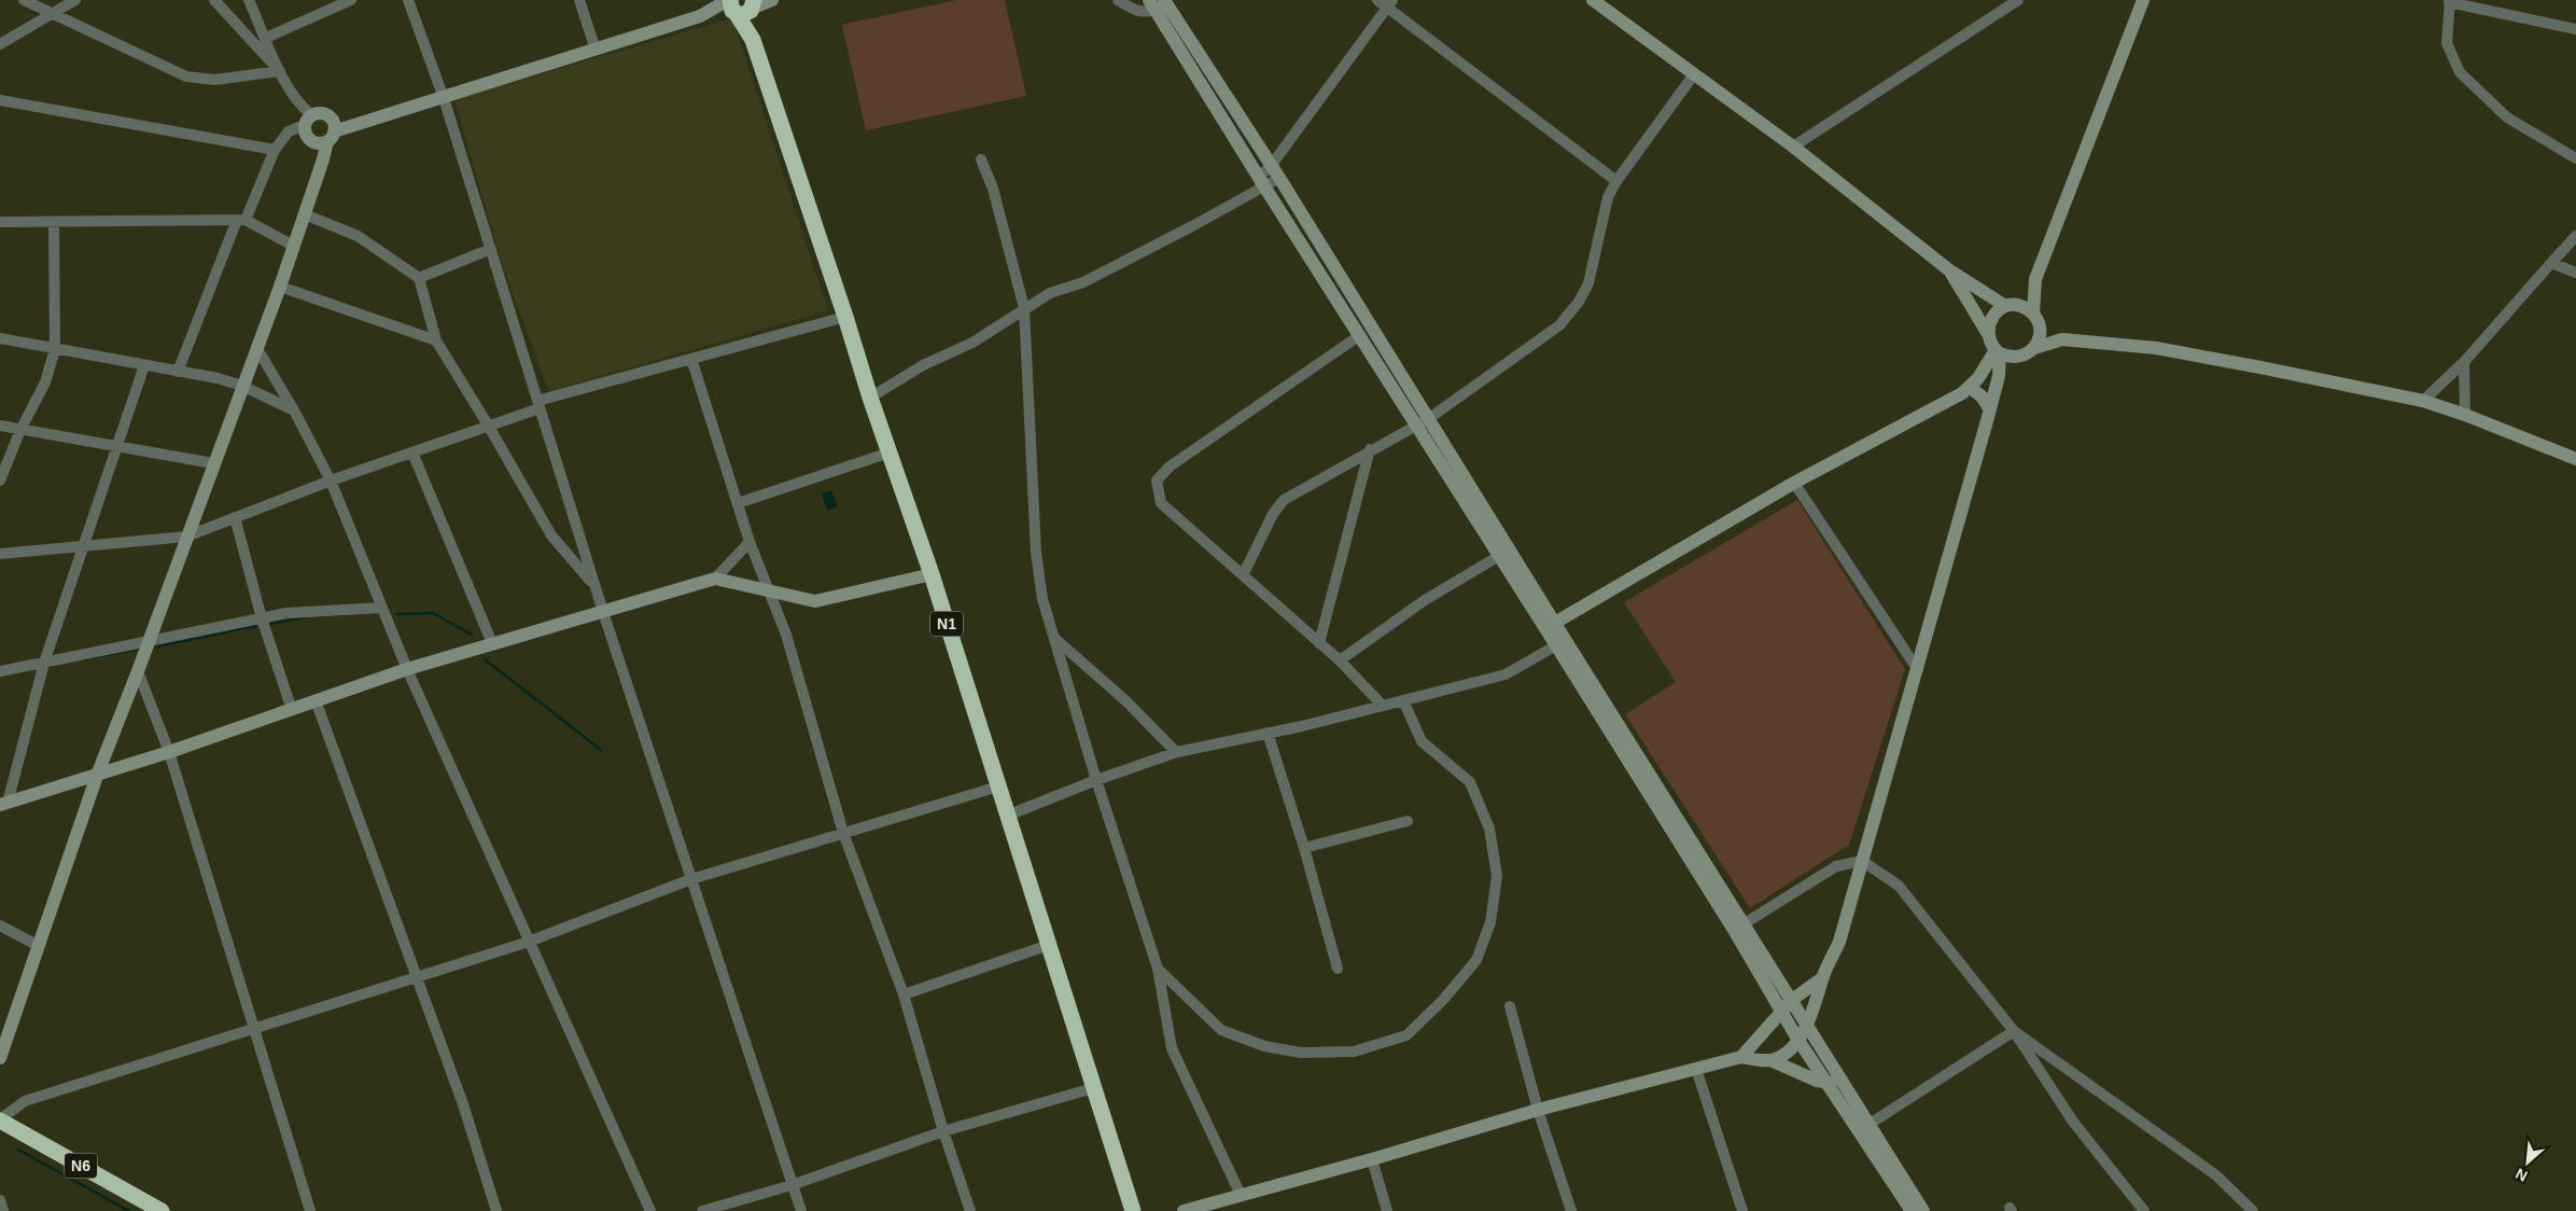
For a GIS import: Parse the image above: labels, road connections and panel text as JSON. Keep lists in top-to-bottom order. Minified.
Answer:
{"streets":{"highway":["N1","N6"]},"north":"bottom left"}
